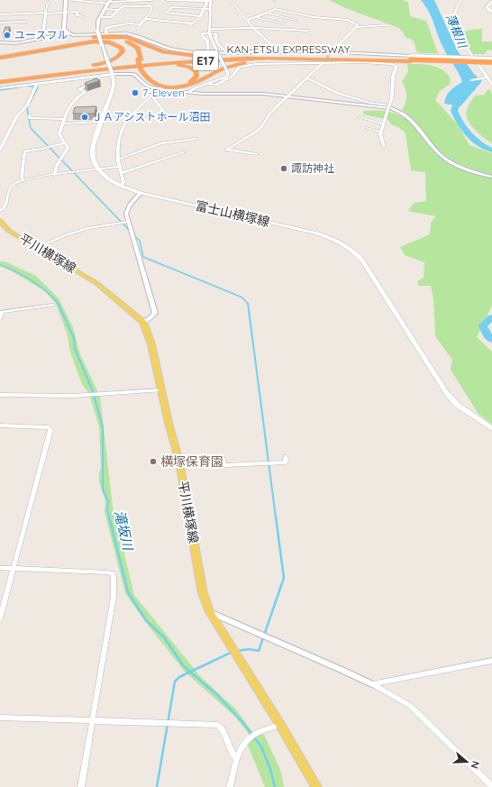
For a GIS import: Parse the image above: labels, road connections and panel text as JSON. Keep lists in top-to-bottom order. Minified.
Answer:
{"streets":{"highway":["KAN-ETSU EXPRESSWAY","E17"],"main road":["富士山横塚線","平川横塚線"]},"water":["薄根川","滝坂川"],"places":["ユースフル","7-Eleven","ＪＡアシストホール沼田","諏訪神社","横塚保育園"],"north":"right"}
